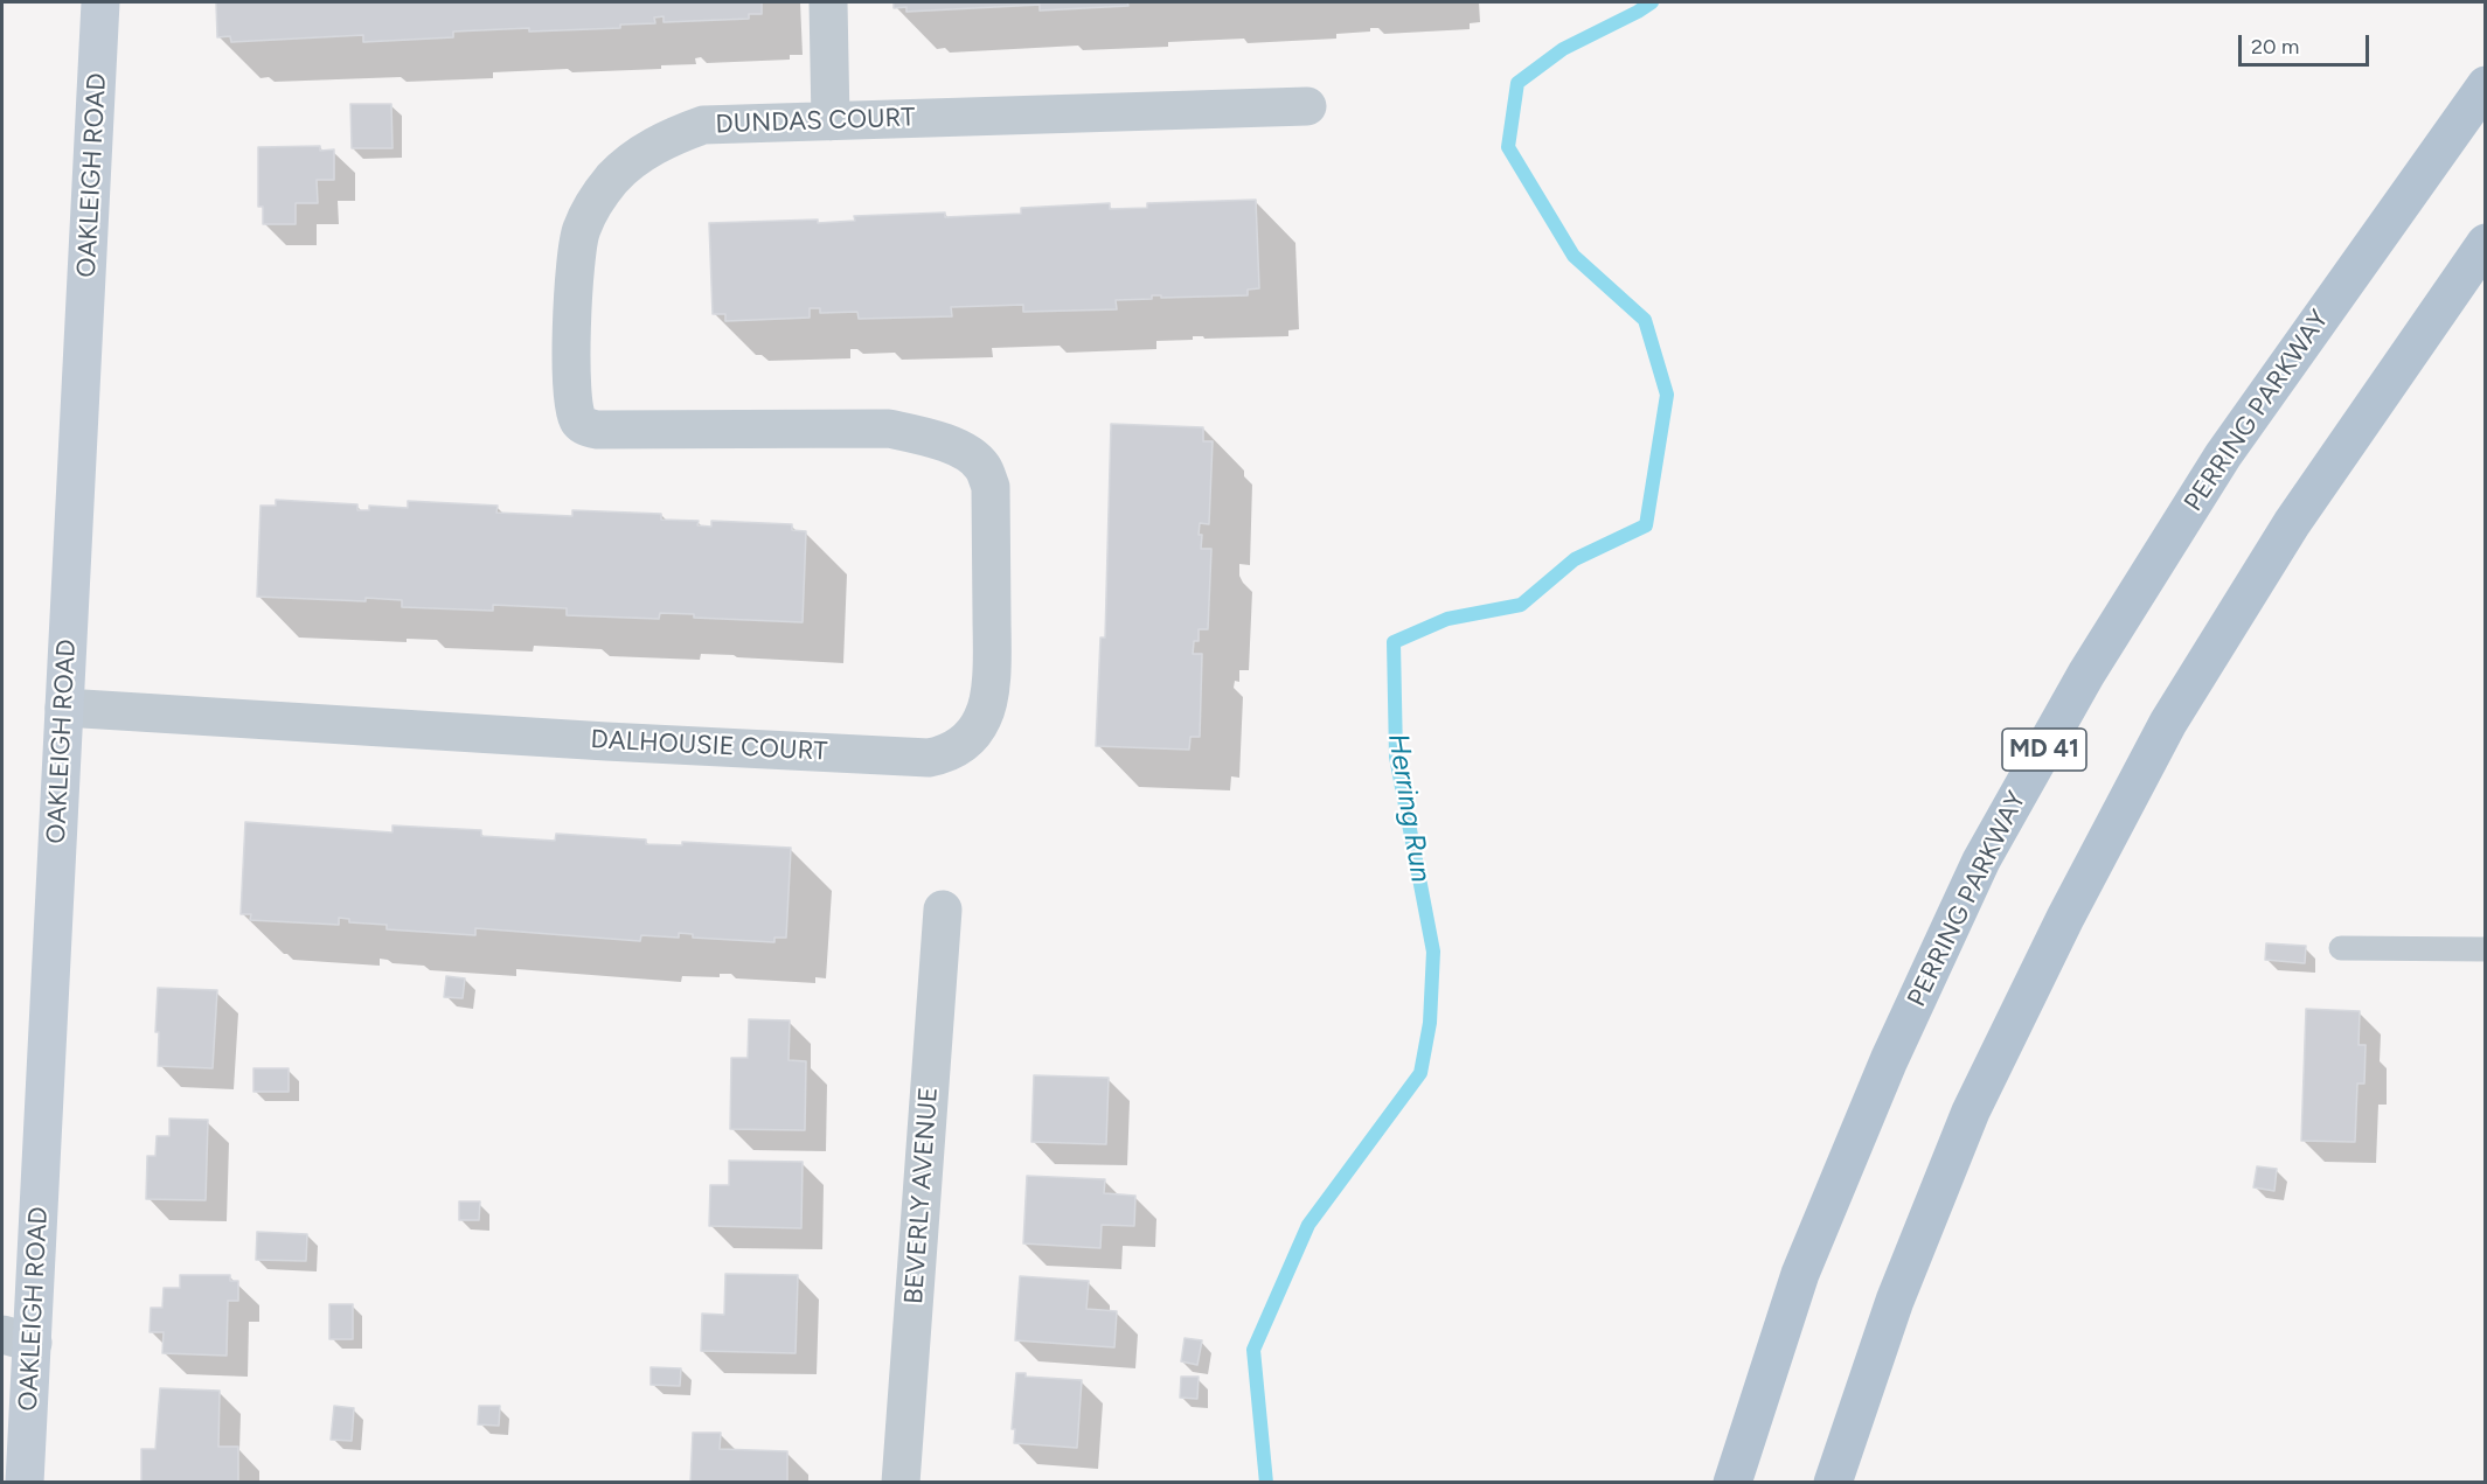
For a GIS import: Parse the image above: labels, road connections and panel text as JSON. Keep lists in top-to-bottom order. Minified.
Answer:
{"streets":{"main road":["PERRING PARKWAY","MD 41"],"street":["DUNDAS COURT","OAKLEIGH ROAD","DALHOUSIE COURT","BEVERLY AVENUE"]},"crossings":[["DUNDAS COURT","DALHOUSIE COURT"],["OAKLEIGH ROAD","DALHOUSIE COURT"]],"water":["Herring Run"],"scale_bar":"20 m"}
